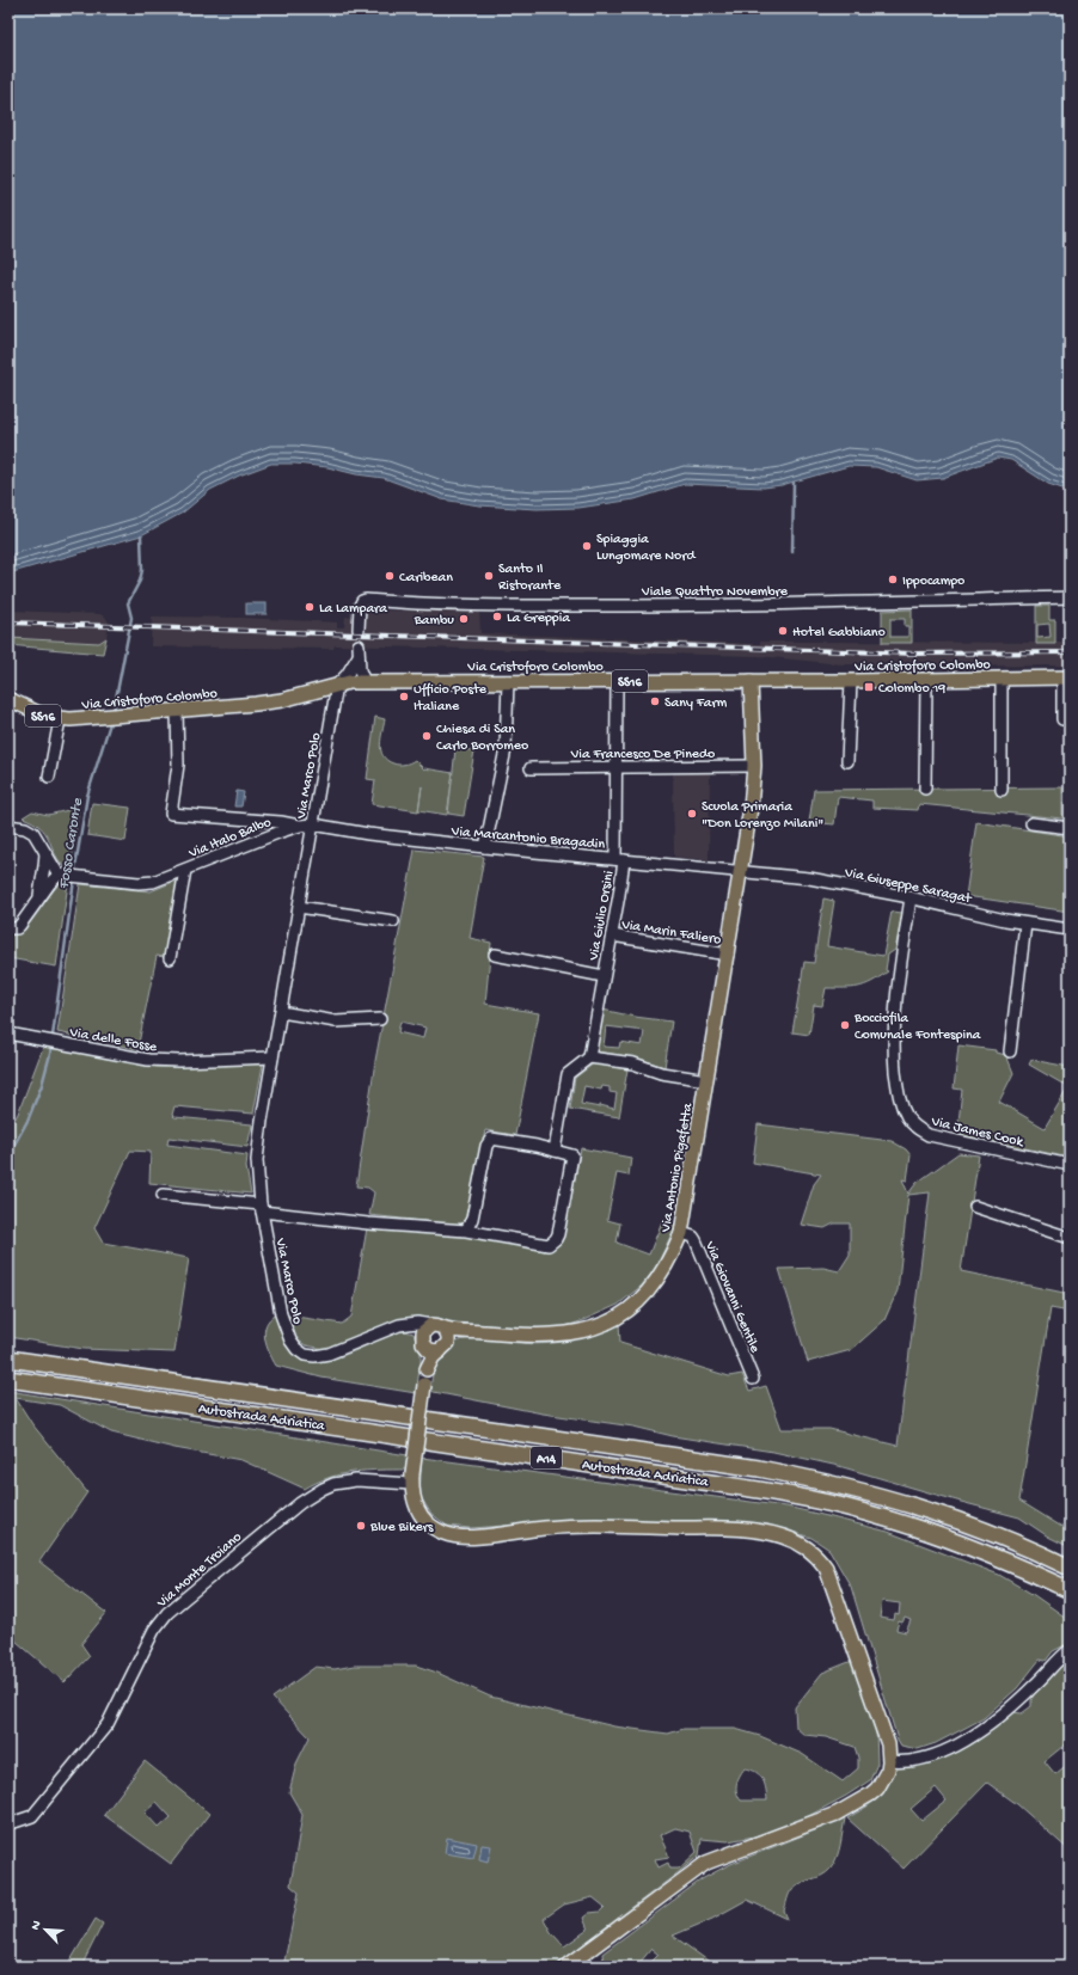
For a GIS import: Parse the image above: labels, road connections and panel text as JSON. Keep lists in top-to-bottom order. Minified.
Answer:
{"streets":{"highway":["Autostrada Adriatica","A14"],"main road":["Via Cristoforo Colombo","SS16","Via Antonio Pigafetta"],"street":["Viale Quattro Novembre","Via Francesco De Pinedo","Via Marco Polo","Via Italo Balbo","Via Marcantonio Bragadin","Via Giuseppe Saragat","Via Giulio Orsini","Via Marin Faliero","Via delle Fosse","Via James Cook","Via Giovanni Gentile","Via Monte Troiano"]},"crossings":[["Via Cristoforo Colombo","Via Marco Polo"],["Via Cristoforo Colombo","Via Giulio Orsini"],["Via Cristoforo Colombo","Via Antonio Pigafetta"],["Via Francesco De Pinedo","Via Giulio Orsini"],["Via Francesco De Pinedo","Via Antonio Pigafetta"],["Via Marco Polo","Via Italo Balbo"],["Via Marco Polo","Via Marcantonio Bragadin"],["Via Marco Polo","Via delle Fosse"],["Via Marco Polo","Via Antonio Pigafetta"],["Via Italo Balbo","Via Marcantonio Bragadin"],["Via Marcantonio Bragadin","Via Giuseppe Saragat"],["Via Marcantonio Bragadin","Via Giulio Orsini"],["Via Marcantonio Bragadin","Via Antonio Pigafetta"],["Via Giuseppe Saragat","Via James Cook"],["Via Giuseppe Saragat","Via Antonio Pigafetta"],["Via Giulio Orsini","Via Marin Faliero"],["Via Marin Faliero","Via Antonio Pigafetta"],["Via Antonio Pigafetta","Via Giovanni Gentile"]],"water":["Fosso Caronte"],"places":{"other":["Spiaggia Lungomare Nord","Caribean","Santo Il Ristorante","Ippocampo","La Lampara","La Greppia","Bambu","Hotel Gabbiano","Ufficio Poste Italiane","Sany Farm","Chiesa di San Carlo Borromeo","Scuola Primaria \"Don Lorenzo Milani\"","Bocciofila Comunale Fontespina","Blue Bikers"],"transit":["Colombo 19"]},"north":"top left"}
